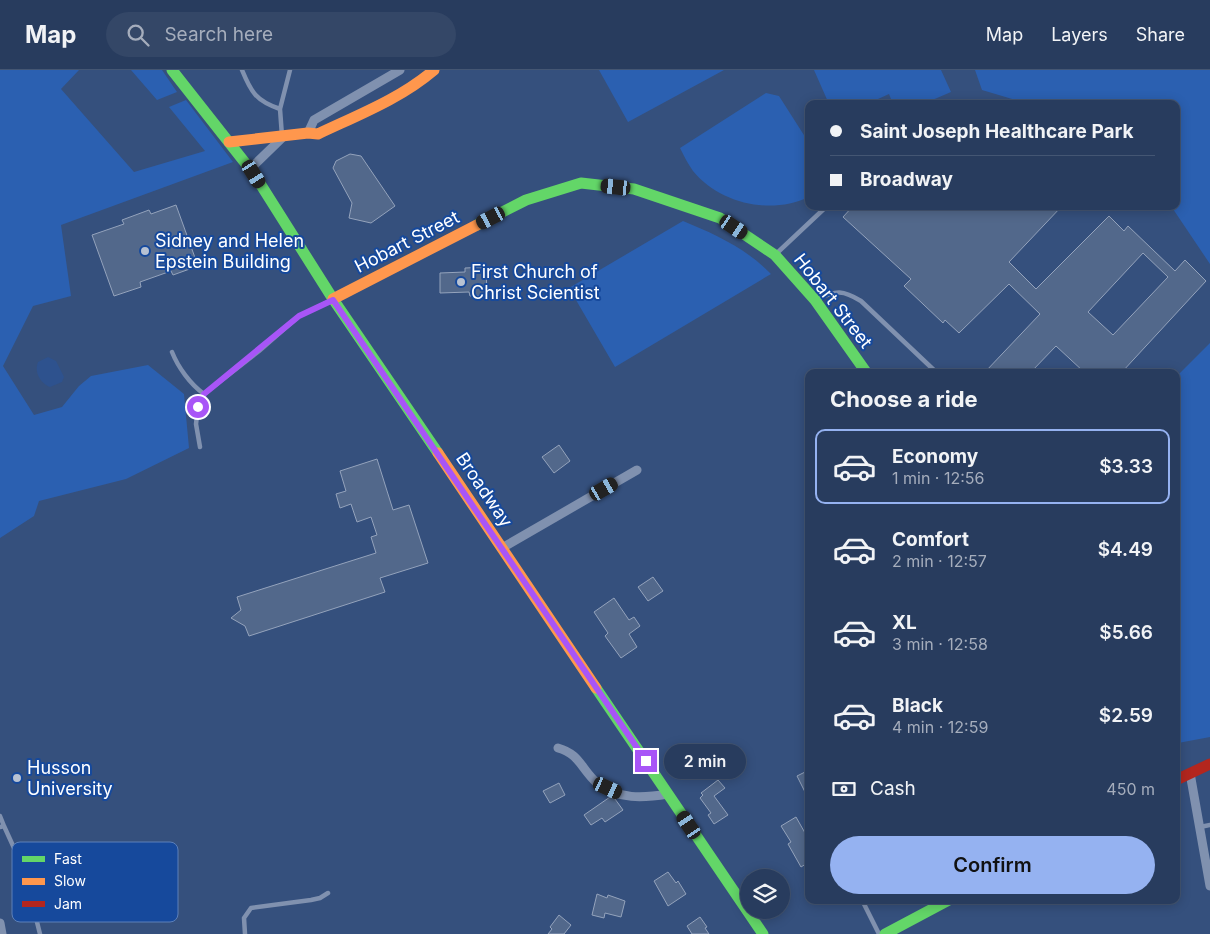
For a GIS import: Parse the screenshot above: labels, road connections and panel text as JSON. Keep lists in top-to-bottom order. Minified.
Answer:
{"streets":{"main road":["Hobart Street","Broadway"]},"crossings":[["Hobart Street","Broadway"]],"places":["Sidney and Helen Epstein Building","First Church of Christ Scientist","Husson University"],"legend":["Fast","Slow","Jam"],"page":{"header":"Map","search":"Search here","nav":["Map","Layers","Share"],"banner":["Saint Joseph Healthcare Park","Broadway"],"heading":"Choose a ride","list":[{"name":"Economy","note":"1 min · 12:56","value":"$3.33"},{"name":"Comfort","note":"2 min · 12:57","value":"$4.49"},{"name":"XL","note":"3 min · 12:58","value":"$5.66"},{"name":"Black","note":"4 min · 12:59","value":"$2.59"}],"bubble":"2 min","pay":["Cash","450 m"],"buttons":"Confirm"}}
